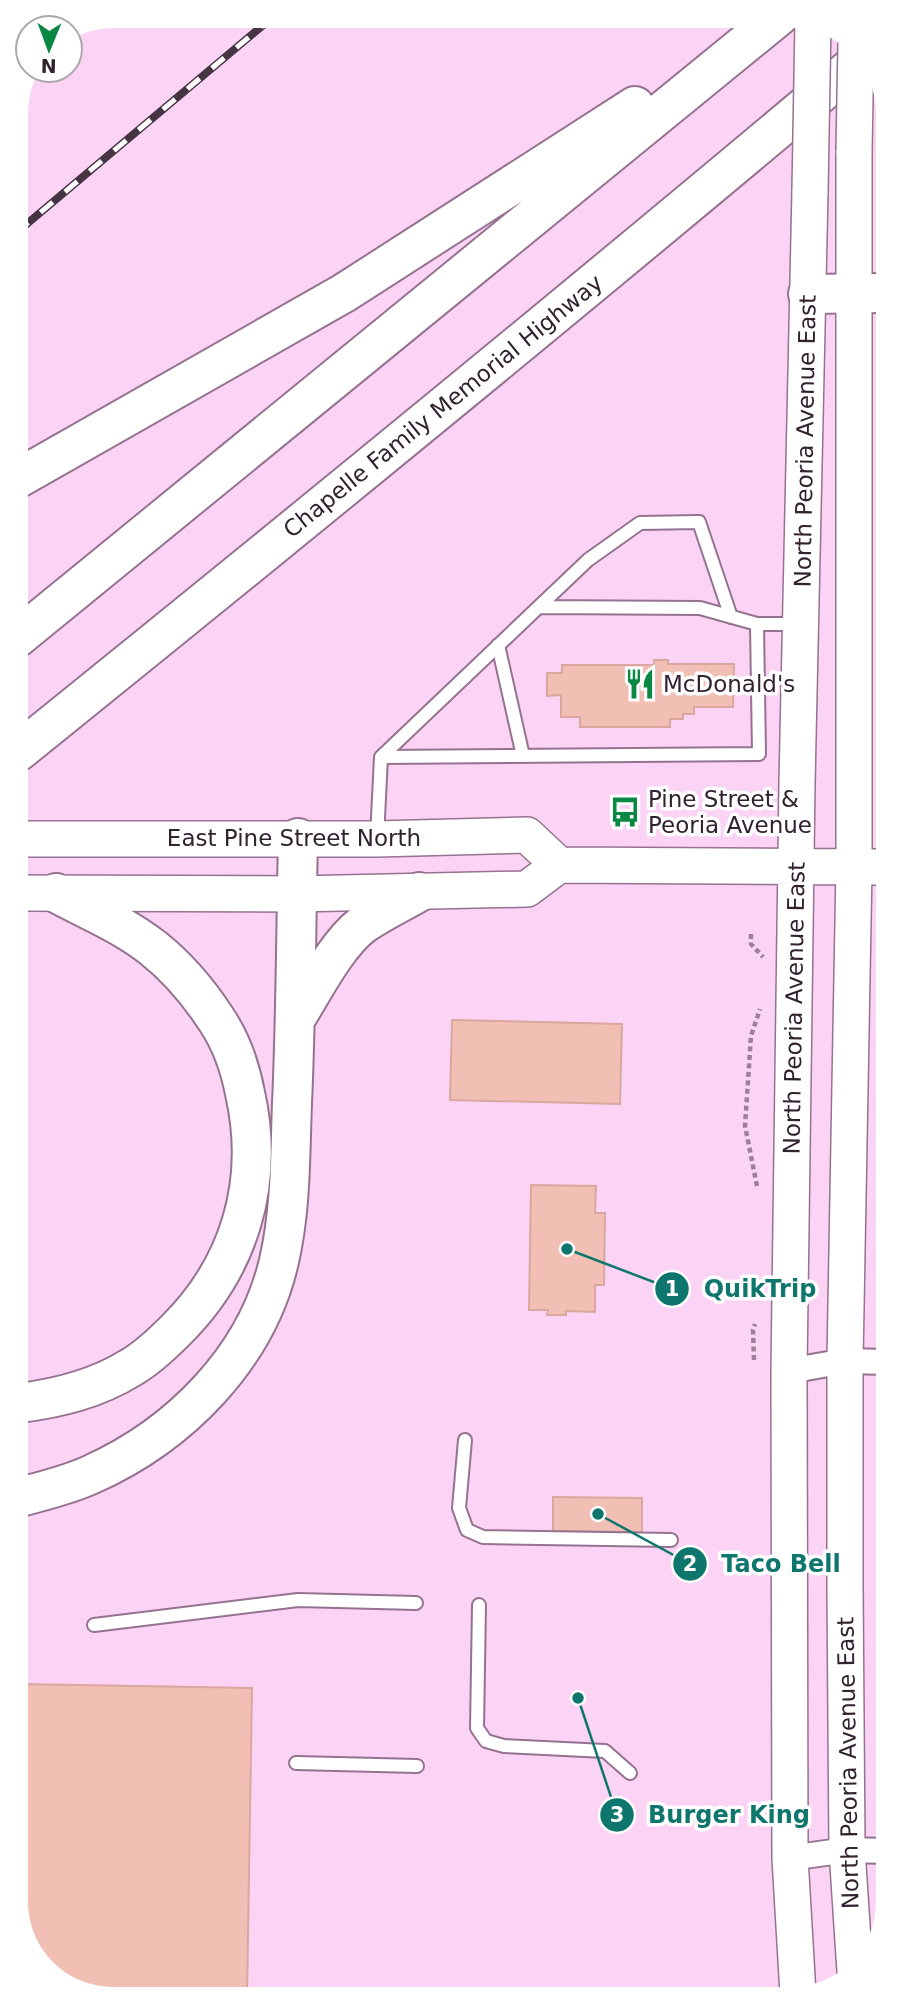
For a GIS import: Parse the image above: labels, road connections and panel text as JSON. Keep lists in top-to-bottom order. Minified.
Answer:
{"streets":{"highway":["Chapelle Family Memorial Highway"],"main road":["North Peoria Avenue East","East Pine Street North"]},"places":{"restaurant":["McDonald's"],"bus stop":["Pine Street & Peoria Avenue"],"other":["QuikTrip","Taco Bell","Burger King"]},"north":"bottom"}
